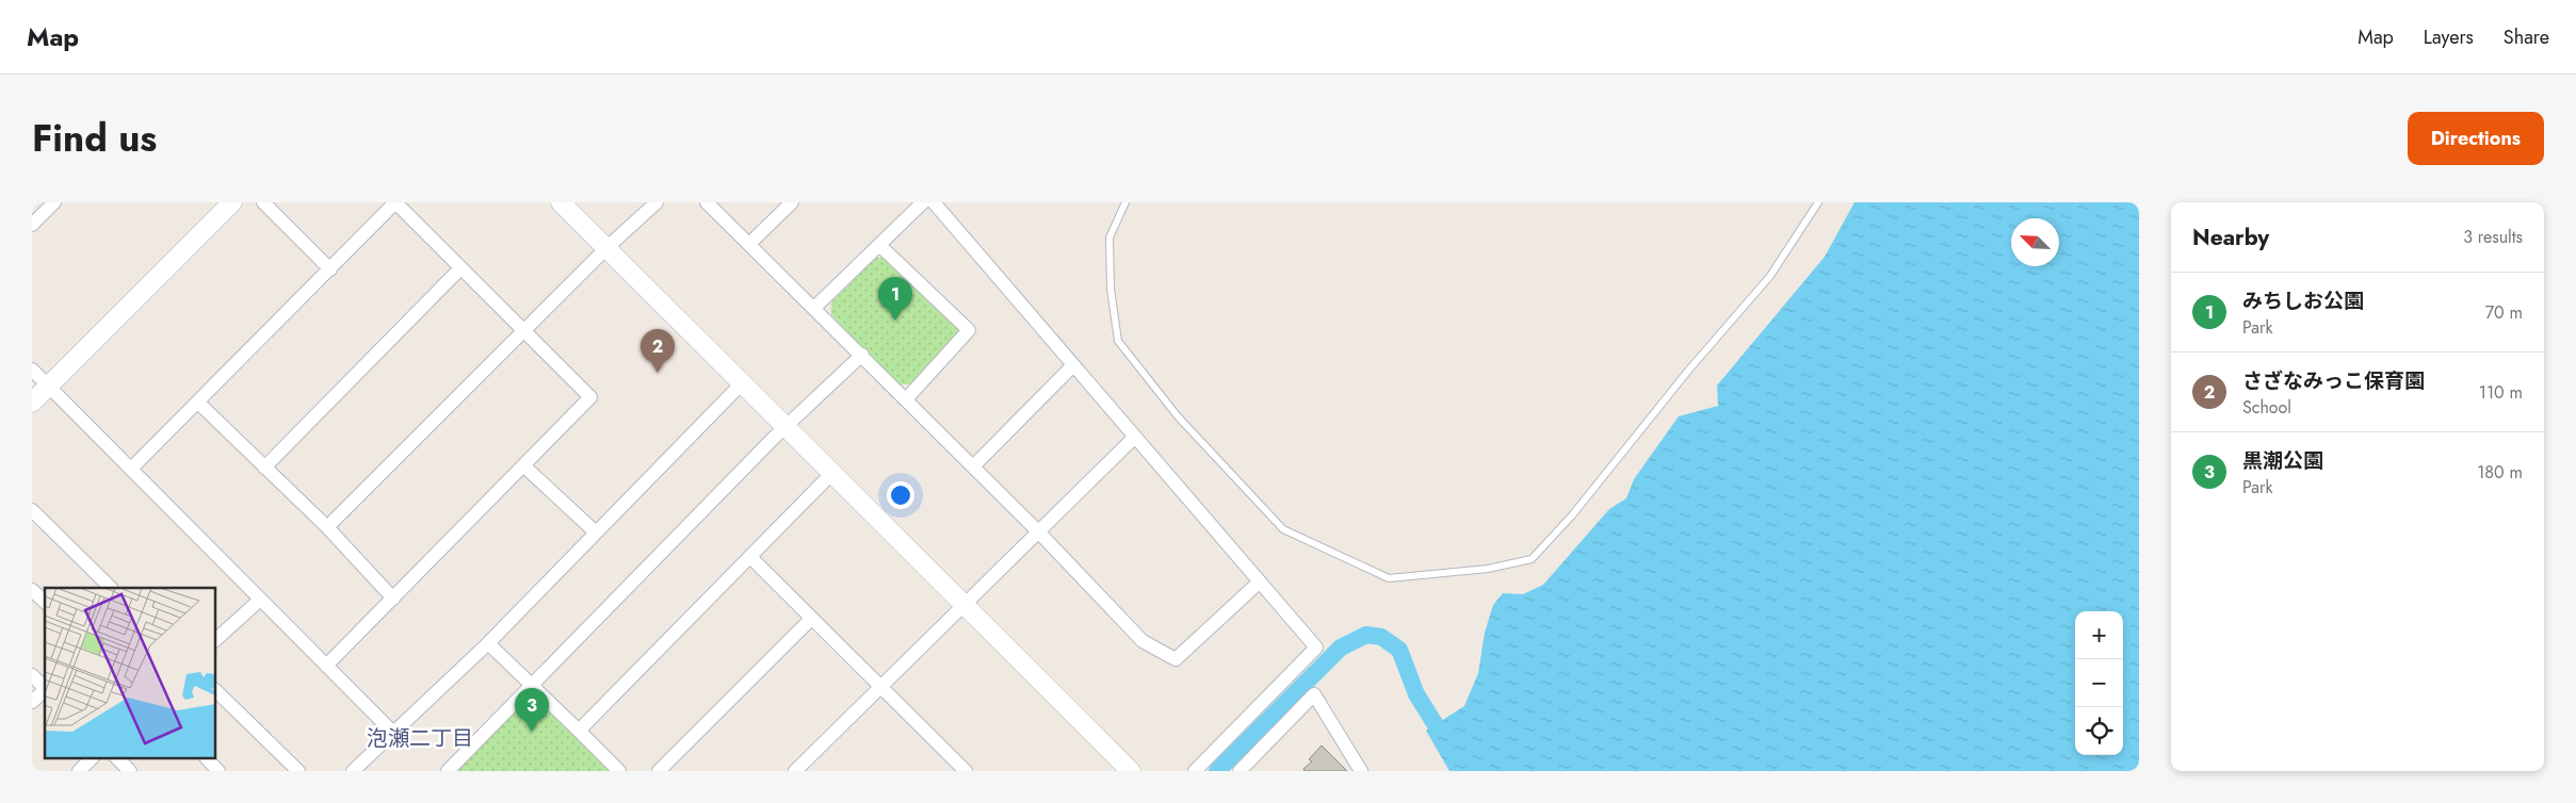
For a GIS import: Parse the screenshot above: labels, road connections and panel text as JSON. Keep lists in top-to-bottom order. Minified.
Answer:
{"districts":["泡瀬二丁目"],"north":"top left","page":{"header":"Map","nav":["Map","Layers","Share"],"title":"Find us","buttons":"Directions","heading":["Nearby","3 results"],"list":[{"mark":"1","name":"みちしお公園","note":"Park","value":"70 m"},{"mark":"2","name":"さざなみっこ保育園","note":"School","value":"110 m"},{"mark":"3","name":"黒潮公園","note":"Park","value":"180 m"}],"pins":["1","2","3"],"map_buttons":["+","−"]}}
